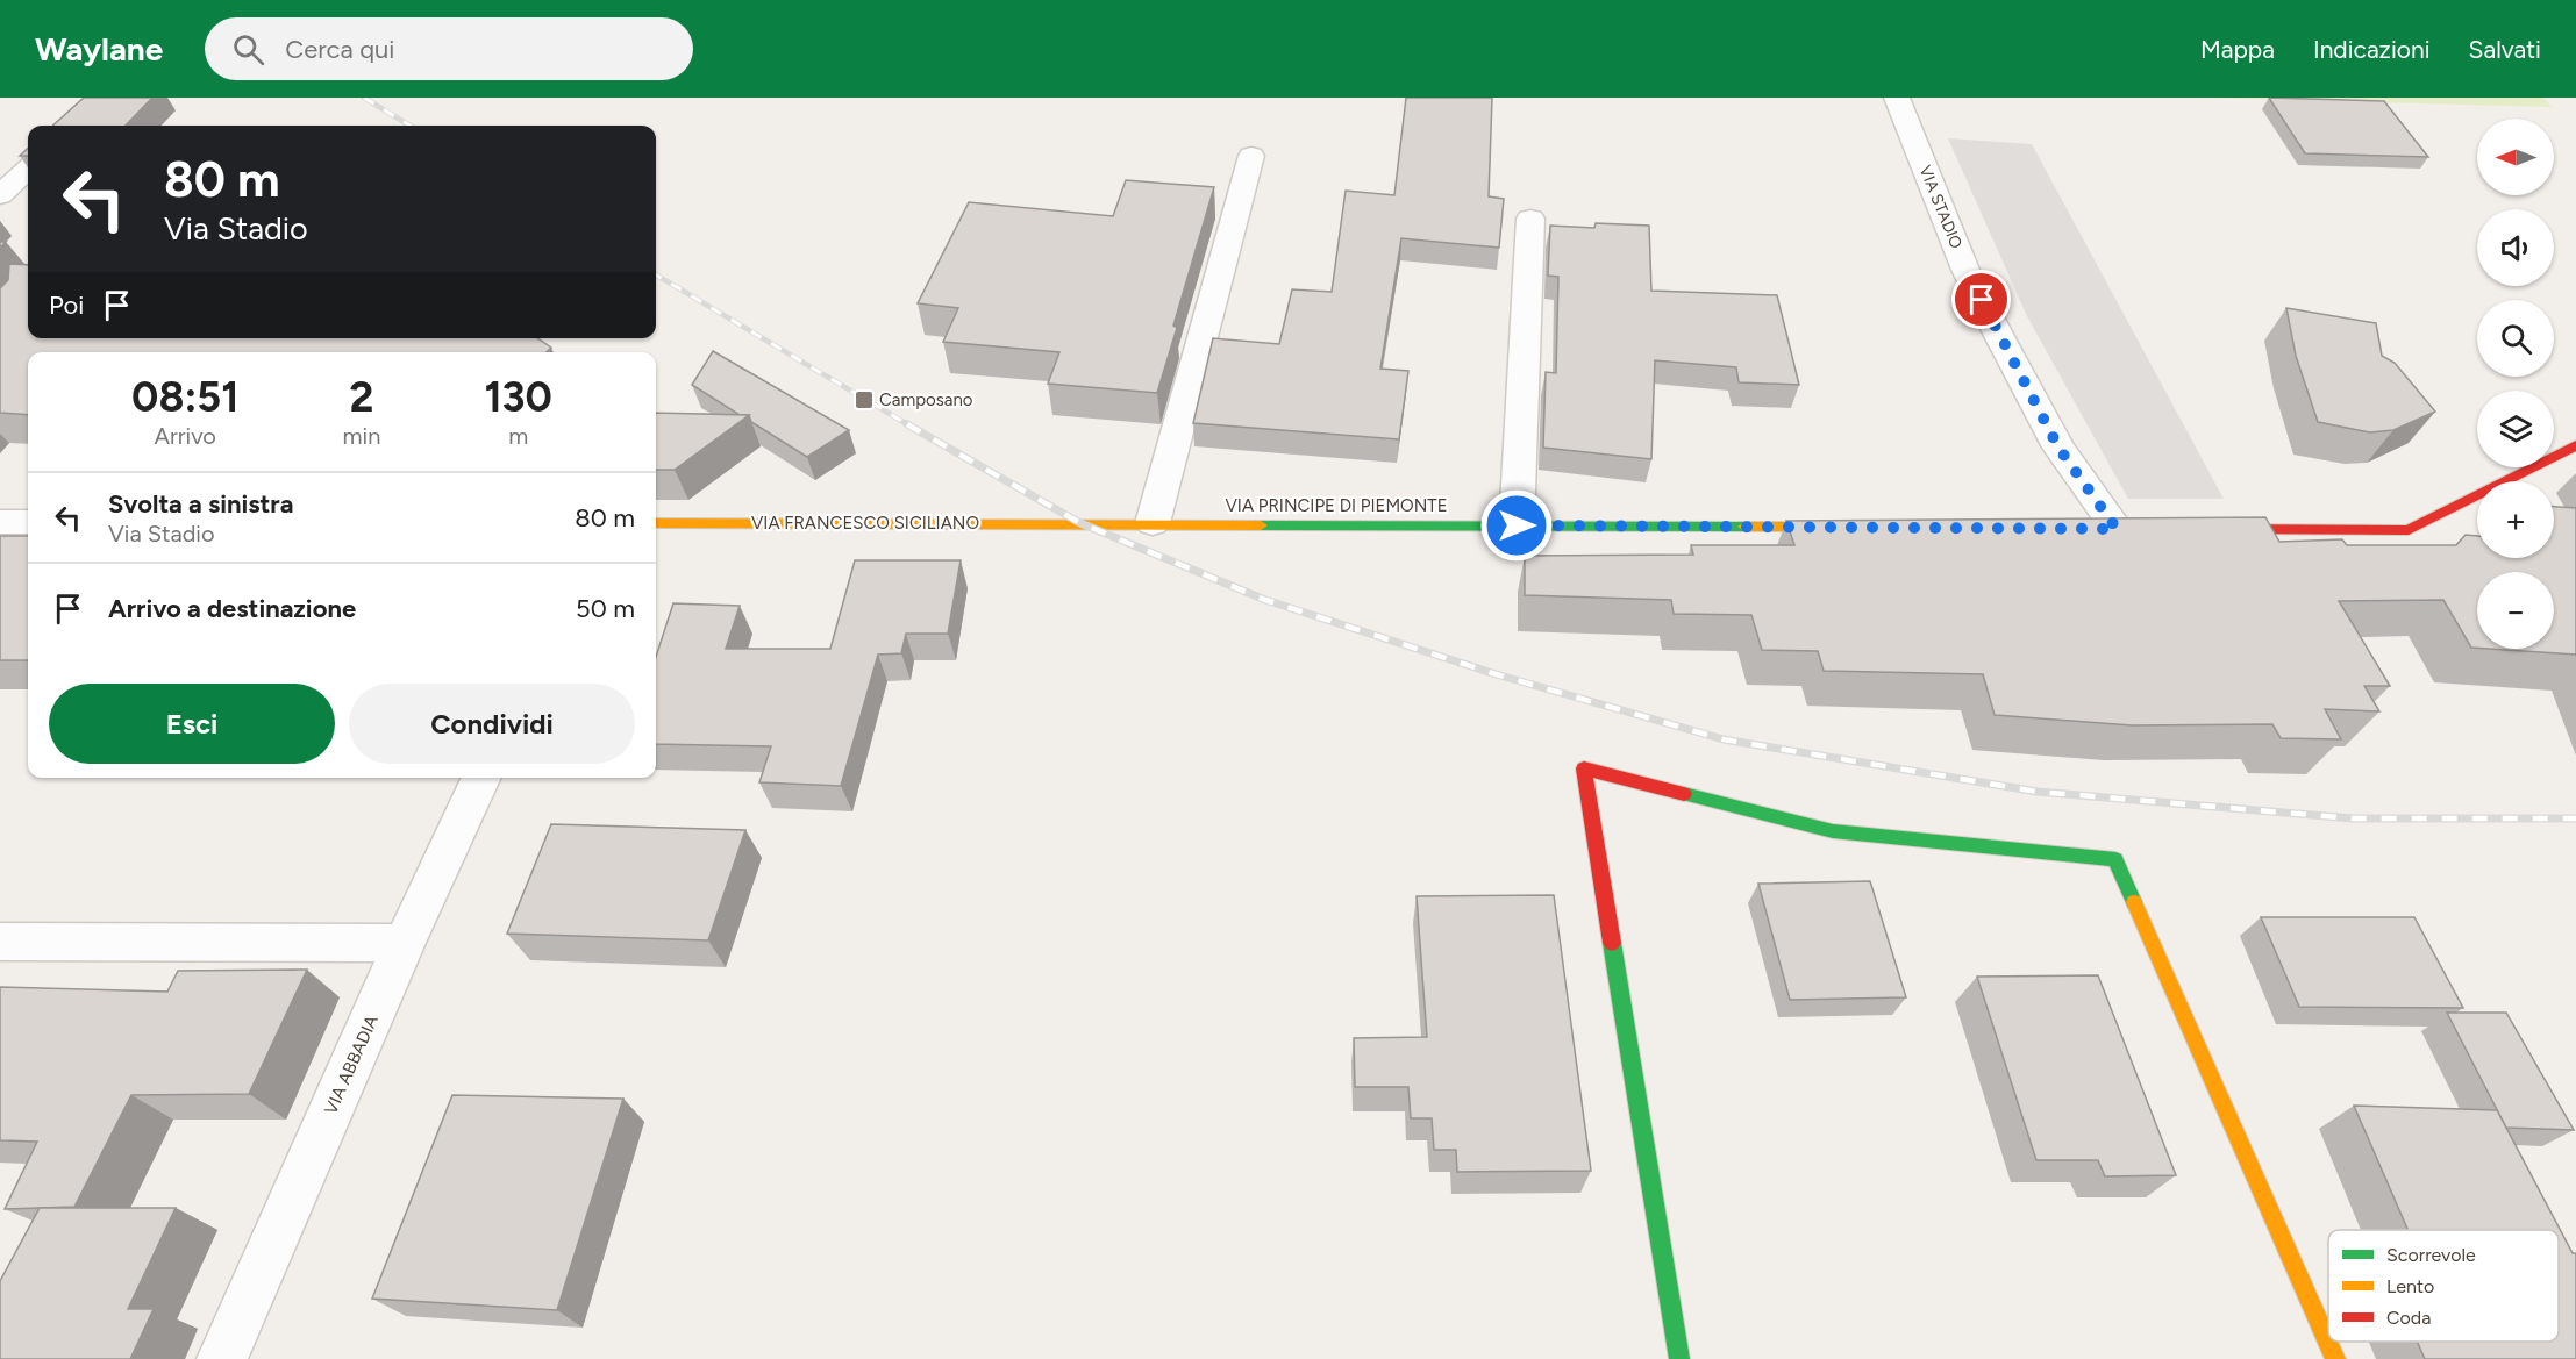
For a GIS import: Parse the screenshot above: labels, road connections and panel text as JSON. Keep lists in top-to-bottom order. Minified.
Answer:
{"streets":{"street":["VIA STADIO","VIA PRINCIPE DI PIEMONTE","VIA FRANCESCO SICILIANO","VIA ABBADIA"]},"crossings":[["VIA PRINCIPE DI PIEMONTE","VIA FRANCESCO SICILIANO"]],"places":{"transit":["Camposano"]},"legend":["Scorrevole","Lento","Coda"],"north":"left","page":{"header":"Waylane","search":"Cerca qui","nav":["Mappa","Indicazioni","Salvati"],"map_buttons":["+","−"],"turn":["80 m","Via Stadio"],"then":"Poi","eta":["08:51","Arrivo","2","min","130","m"],"list":[{"name":"Svolta a sinistra","note":"Via Stadio","value":"80 m"},{"name":"Arrivo a destinazione","value":"50 m"}],"buttons":["Esci","Condividi"]}}
